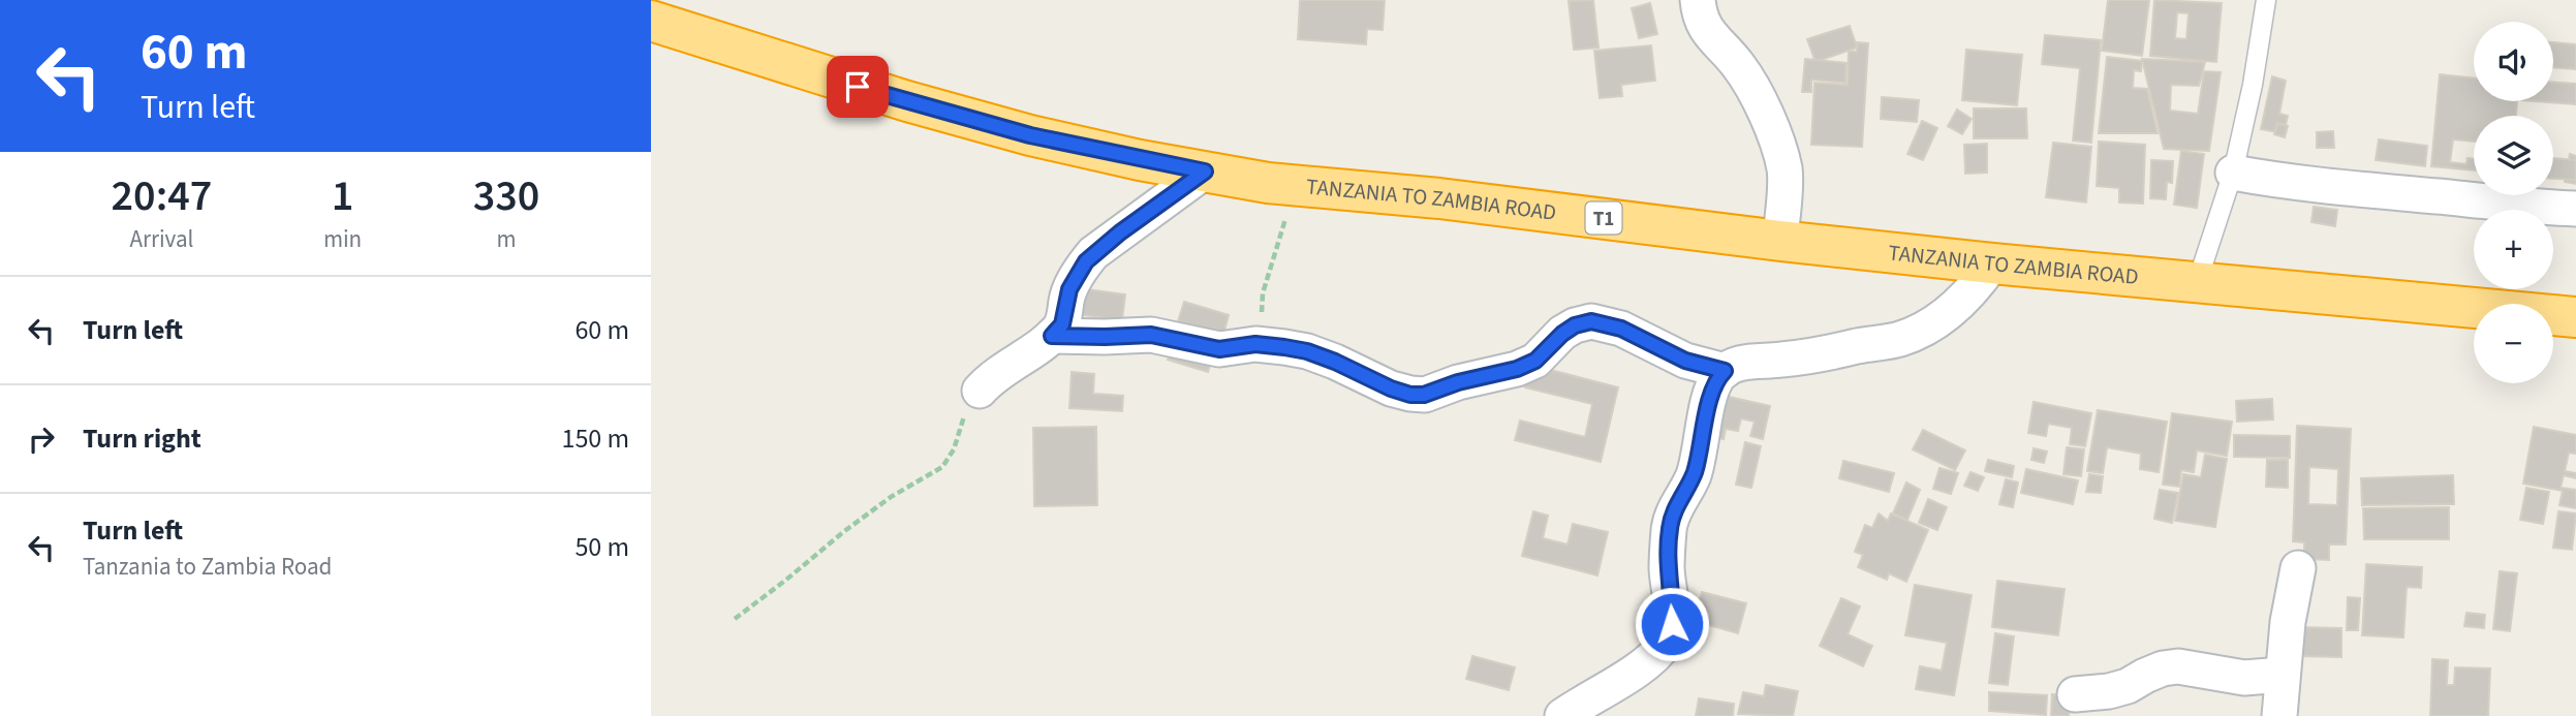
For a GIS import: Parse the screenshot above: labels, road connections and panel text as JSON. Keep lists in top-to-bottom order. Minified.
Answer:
{"streets":{"highway":["TANZANIA TO ZAMBIA ROAD","T1"]},"page":{"turn":["60 m","Turn left"],"map_buttons":["+","−"],"eta":["20:47","Arrival","1","min","330","m"],"list":[{"name":"Turn left","value":"60 m"},{"name":"Turn right","value":"150 m"},{"name":"Turn left","note":"Tanzania to Zambia Road","value":"50 m"}]}}
